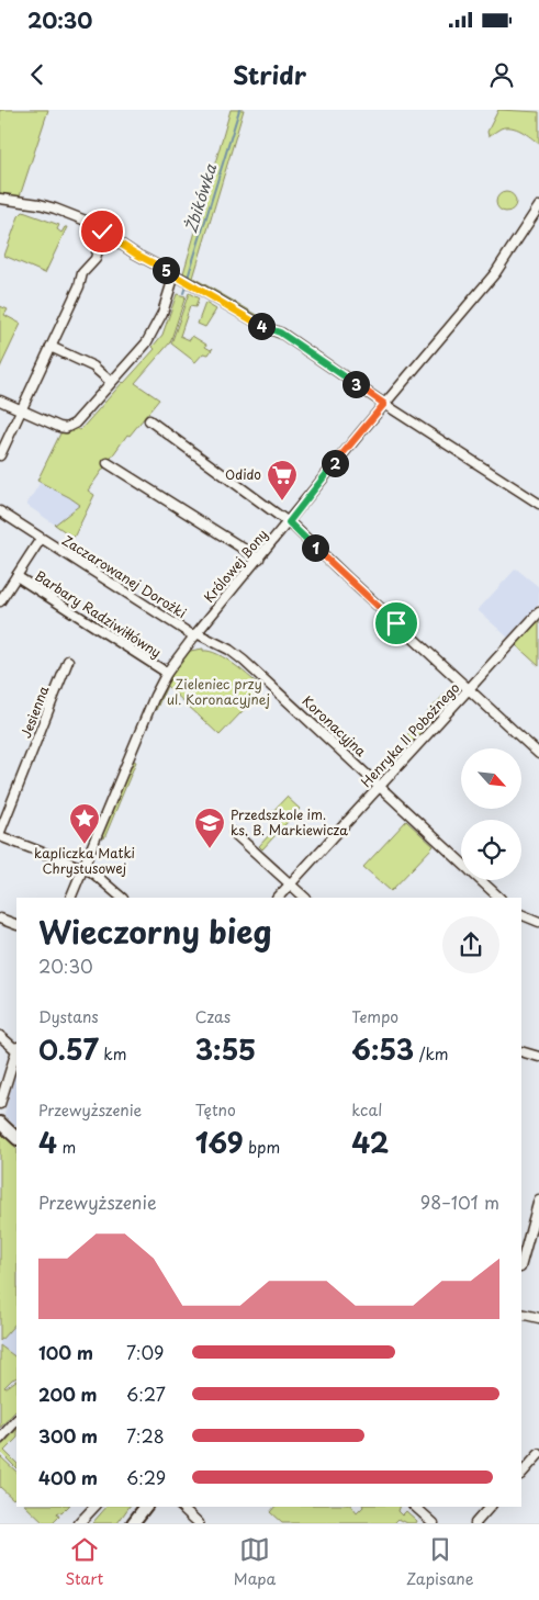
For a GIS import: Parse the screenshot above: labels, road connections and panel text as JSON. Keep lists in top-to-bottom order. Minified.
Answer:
{"streets":{"street":["Królowej Bony","Zaczarowanej Dorożki","Barbary Radziwiłłówny","Jesienna","Koronacyjna","Henryka II Pobożnego"]},"crossings":[["Królowej Bony","Zaczarowanej Dorożki"],["Królowej Bony","Barbary Radziwiłłówny"],["Królowej Bony","Koronacyjna"],["Zaczarowanej Dorożki","Koronacyjna"],["Koronacyjna","Henryka II Pobożnego"]],"water":["Żbikówka"],"parks":["Zieleniec przy ul. Koronacyjnej"],"places":{"supermarket":["Odido"],"place":["kapliczka Matki Chrystusowej"],"school or university":["Przedszkole im. ks. B. Markiewicza"]},"north":"bottom right","page":{"status":"20:30","header":"Stridr","pins":["5","4","3","2","1"],"heading":["Wieczorny bieg","20:30"],"stats":[["Dystans","0.57 km"],["Czas","3:55"],["Tempo","6:53 /km"],["Przewyższenie","4 m"],["Tętno","169 bpm"],["kcal","42"]],"chart":["Przewyższenie","98–101 m"],"list":[{"name":"100 m","note":"7:09"},{"name":"200 m","note":"6:27"},{"name":"300 m","note":"7:28"},{"name":"400 m","note":"6:29"}],"tabs":["Start","Mapa","Zapisane"]}}
